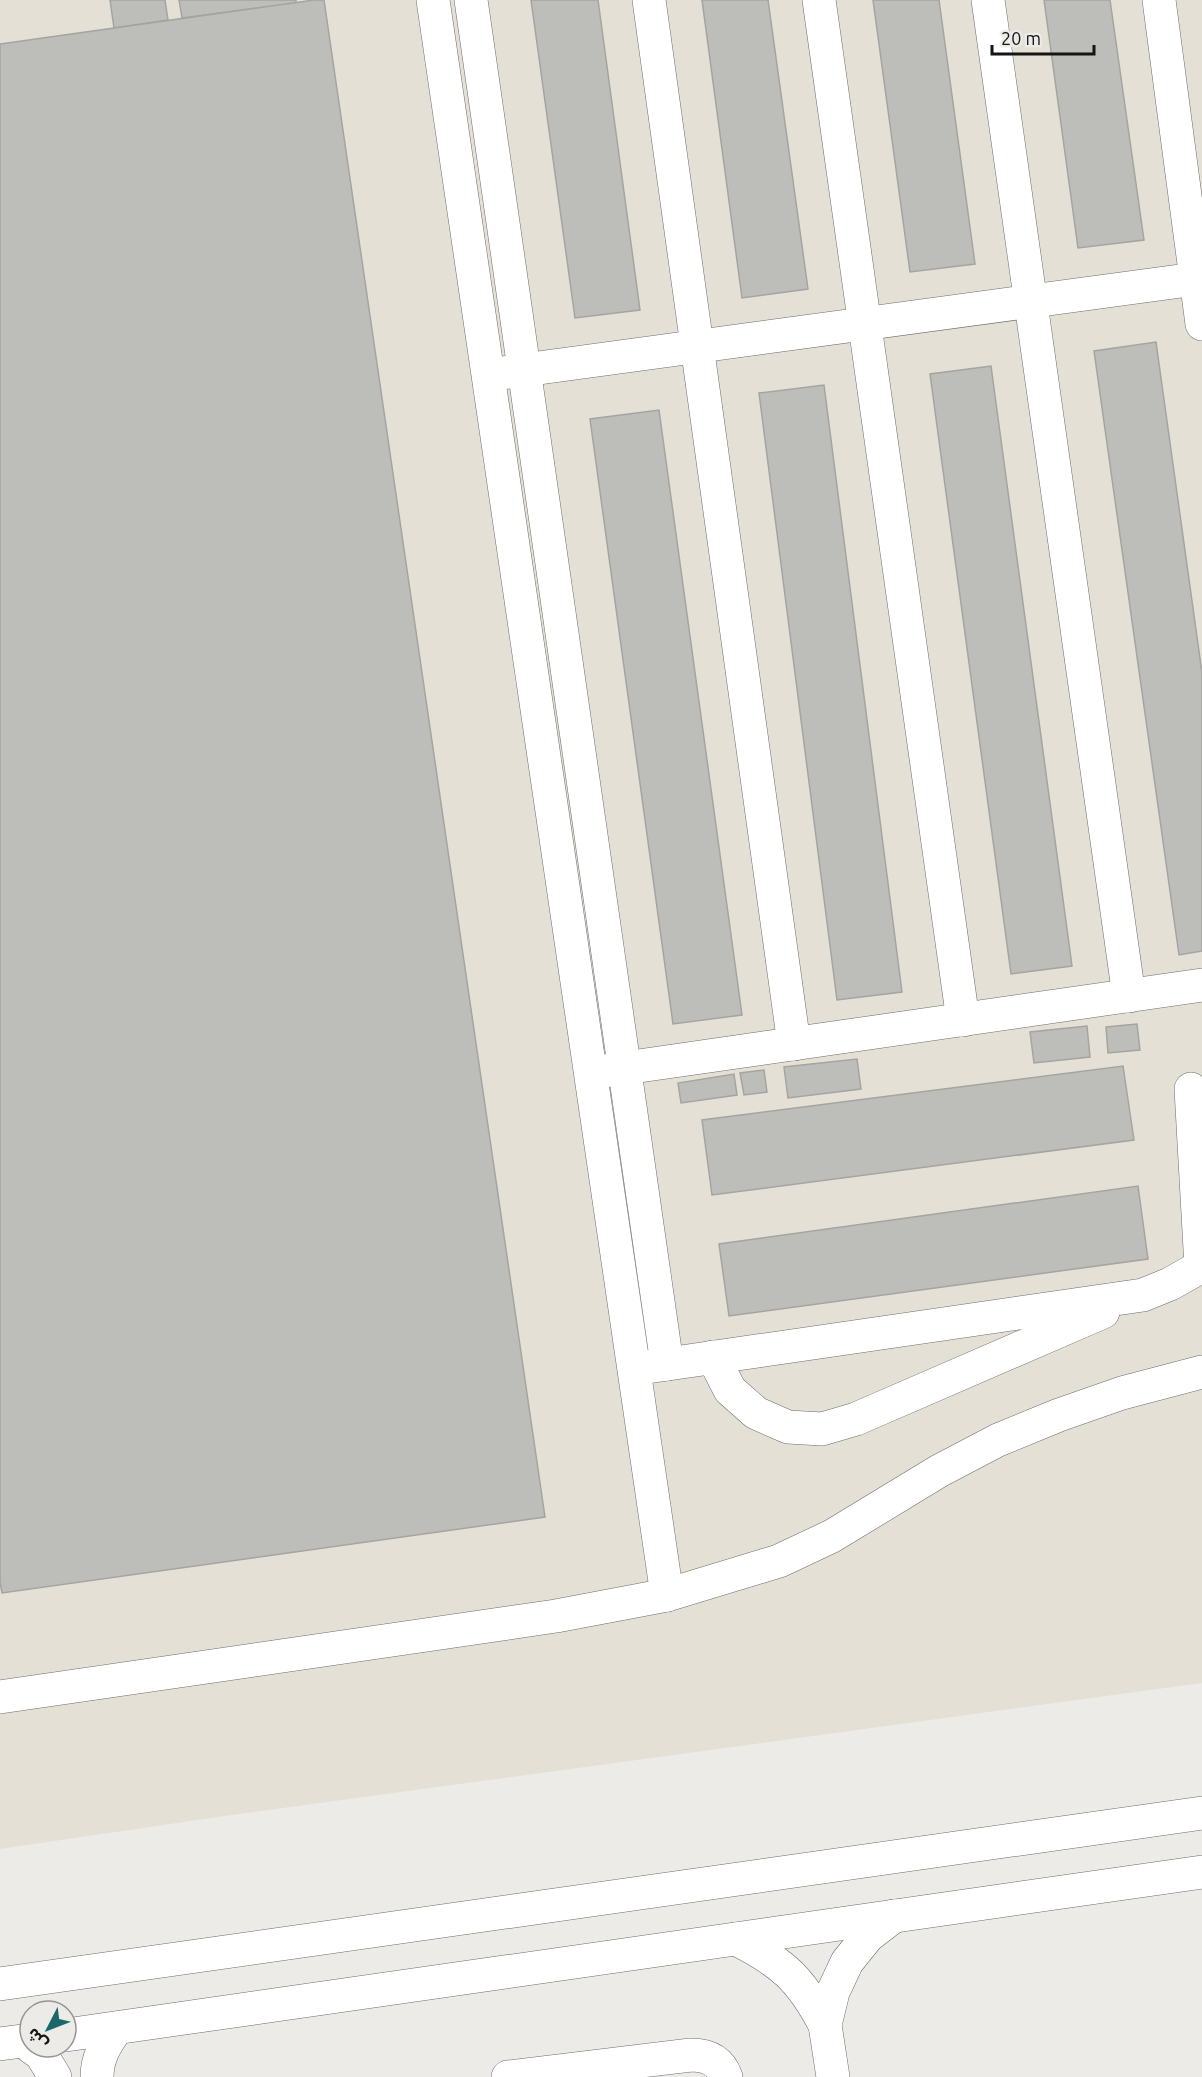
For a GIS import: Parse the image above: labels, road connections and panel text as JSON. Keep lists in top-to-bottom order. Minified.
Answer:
{"scale_bar":"20 m","north":"bottom left"}
